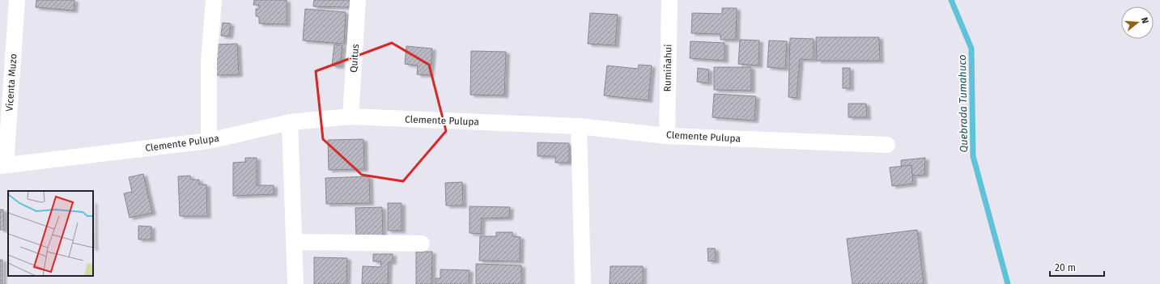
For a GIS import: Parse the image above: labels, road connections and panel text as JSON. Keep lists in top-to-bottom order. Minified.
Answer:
{"streets":{"street":["Quitus","Rumiñahui","Vicenta Muzo","Clemente Pulupa"]},"crossings":[["Quitus","Clemente Pulupa"],["Rumiñahui","Clemente Pulupa"],["Vicenta Muzo","Clemente Pulupa"]],"water":["Quebrada Tumahuco"],"scale_bar":"20 m","north":"right"}
